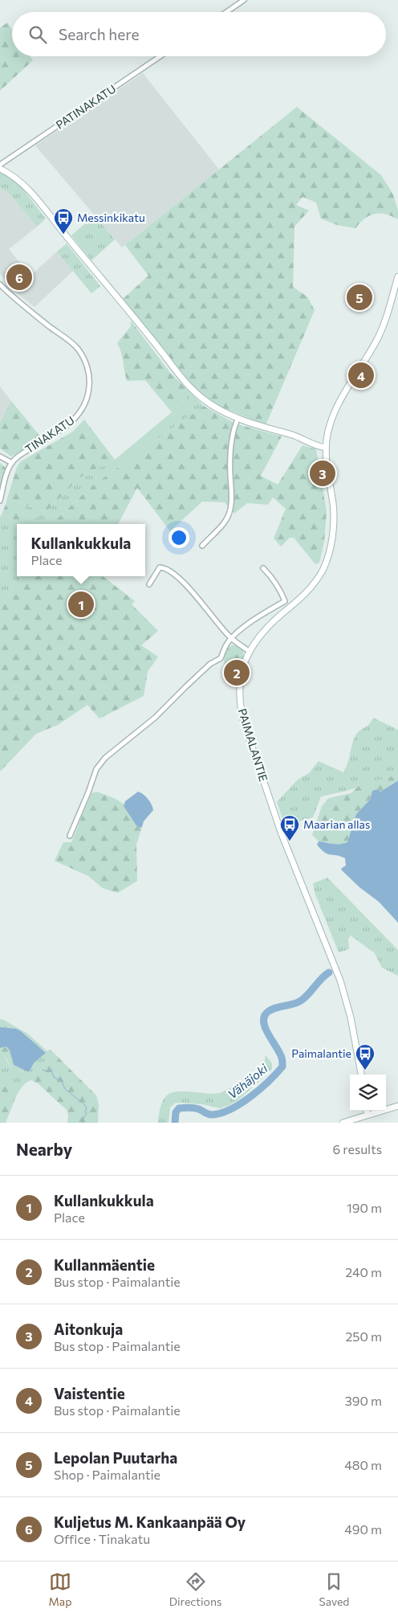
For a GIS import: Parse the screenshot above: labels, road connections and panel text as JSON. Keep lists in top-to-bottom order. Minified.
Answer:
{"streets":{"street":["PATINAKATU","TINAKATU","PAIMALANTIE"]},"water":["Vähäjoki"],"places":{"bus stop":["Messinkikatu","Maarian allas","Paimalantie"]},"page":{"search":"Search here","pins":["6","5","4","3","1","2"],"popup":["Kullankukkula","Place"],"heading":["Nearby","6 results"],"list":[{"mark":"1","name":"Kullankukkula","note":"Place","value":"190 m"},{"mark":"2","name":"Kullanmäentie","note":"Bus stop · Paimalantie","value":"240 m"},{"mark":"3","name":"Aitonkuja","note":"Bus stop · Paimalantie","value":"250 m"},{"mark":"4","name":"Vaistentie","note":"Bus stop · Paimalantie","value":"390 m"},{"mark":"5","name":"Lepolan Puutarha","note":"Shop · Paimalantie","value":"480 m"},{"mark":"6","name":"Kuljetus M. Kankaanpää Oy","note":"Office · Tinakatu","value":"490 m"}],"nav":["Map","Directions","Saved"]}}
